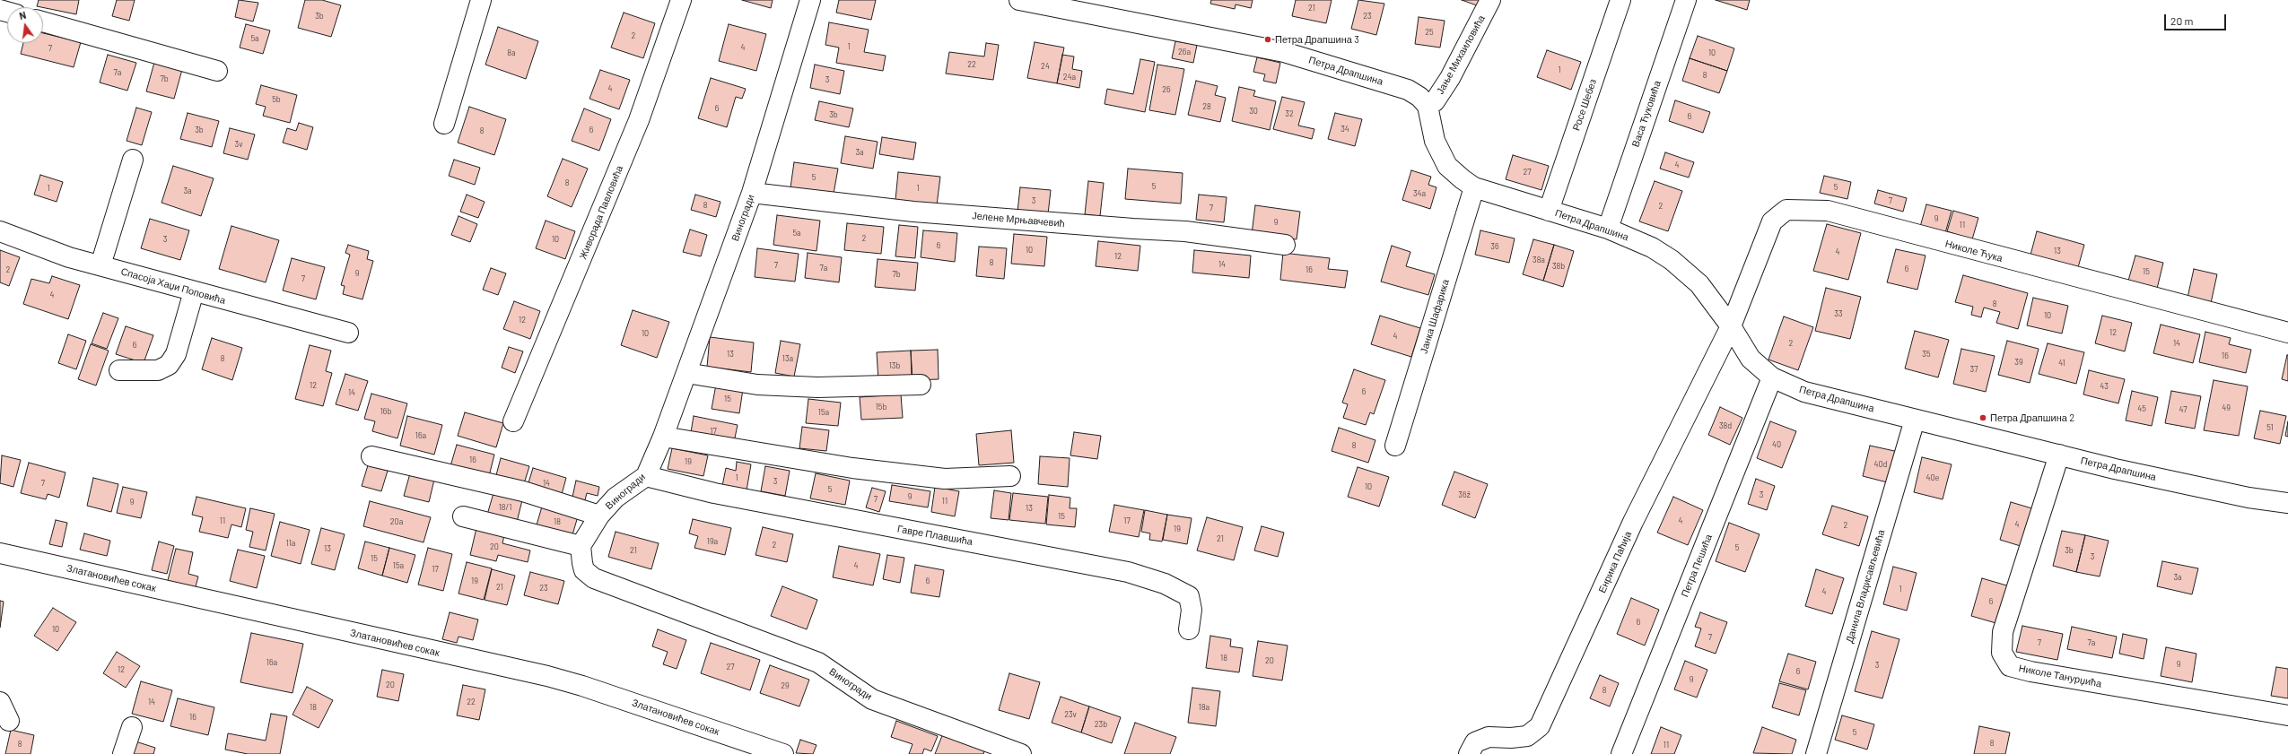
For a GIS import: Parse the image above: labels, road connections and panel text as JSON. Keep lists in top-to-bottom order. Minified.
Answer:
{"streets":{"street":["Јање Михаиловића","Петра Драпшина","Росе Шебез","Васа Ћуковића","Живорада Павловића","Виногради","Јелене Мрњавчевић","Николе Ћука","Спасоја Хаџи Поповића","Јанка Шафарика","Гавре Плавшића","Енрика Паћија","Петра Пешића","Златановићев сокак","Данила Владисављевића","Николе Танурџића"]},"crossings":[["Јање Михаиловића","Петра Драпшина"],["Петра Драпшина","Росе Шебез"],["Петра Драпшина","Васа Ћуковића"],["Петра Драпшина","Николе Ћука"],["Петра Драпшина","Јанка Шафарика"],["Петра Драпшина","Енрика Паћија"],["Петра Драпшина","Петра Пешића"],["Петра Драпшина","Данила Владисављевића"],["Петра Драпшина","Николе Танурџића"],["Виногради","Јелене Мрњавчевић"],["Виногради","Гавре Плавшића"],["Николе Ћука","Енрика Паћија"]],"places":["Петра Драпшина 3","Петра Драпшина 2"],"house_numbers":["21","3b","23","25","2","5a","1","4","7","26a","8a","10","22","24","1","7a","8","24a","7b","3","4","26","5b","28","6","30","32","3b","6","34","3b","6","8","3v","3a","4","27","5","8","5","5","1","1","3a","34a","3","7","8","2","7","9","9","11","5a","2","3","10","6","36","10","13","4","12","38a","8","14","7","38b","7a","6","2","16","15","9","7b","7","4","8","33","10","12","12","10","4","2","14","6","13","35","16","8","13a","39","41","13b","37","12","43","6","14","15","15b","49","45","47","16b","15a","38d","51","17","16a","40","8","16","19","40d","1","40e","3","7","14","10","5","36ž","3","9","7","11","9","18/1","13","15","11","17","4","20a","18","4","2","19","21","19a","11a","2","20","5","13","21","3b","3","15","15a","4","17","3a","19","6","21","23","1","4","6","6","10","7","7","7a","18","20","16a","9","3","27","12","6","9","20","29","8","14","22","18","18a","23v","16","23b","5","8","8","11"],"scale_bar":"20 m","north":"top"}
